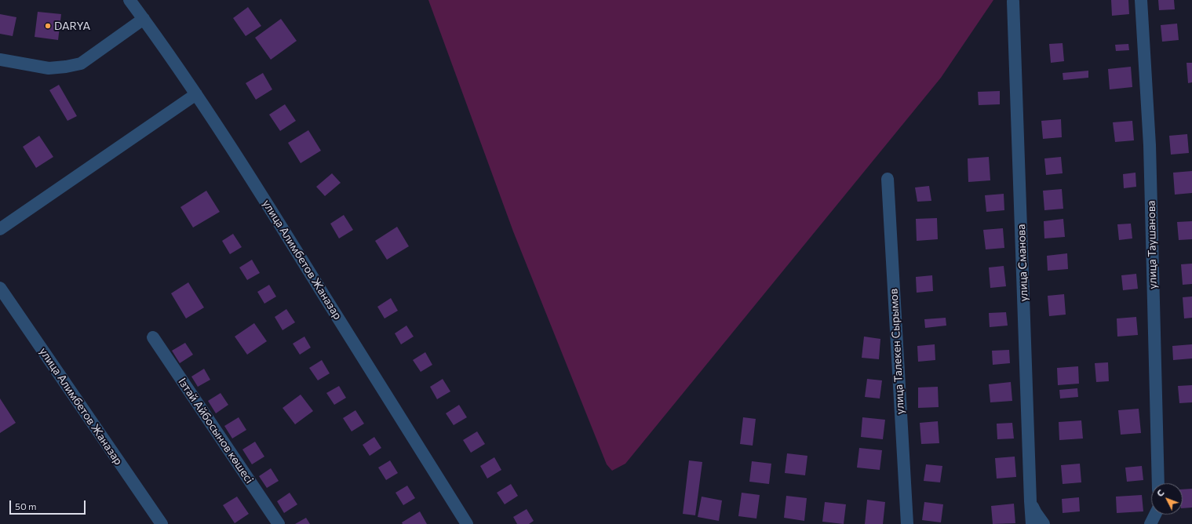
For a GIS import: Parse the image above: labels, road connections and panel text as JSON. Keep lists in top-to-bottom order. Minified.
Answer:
{"streets":{"street":["улица Таушанова","улица Алимбетов Жаназар","улица Сманова","улица Талекен Сырымов","Ізтай Айбосынов көшесі"]},"places":["DARYA"],"scale_bar":"50 m","north":"top left"}
